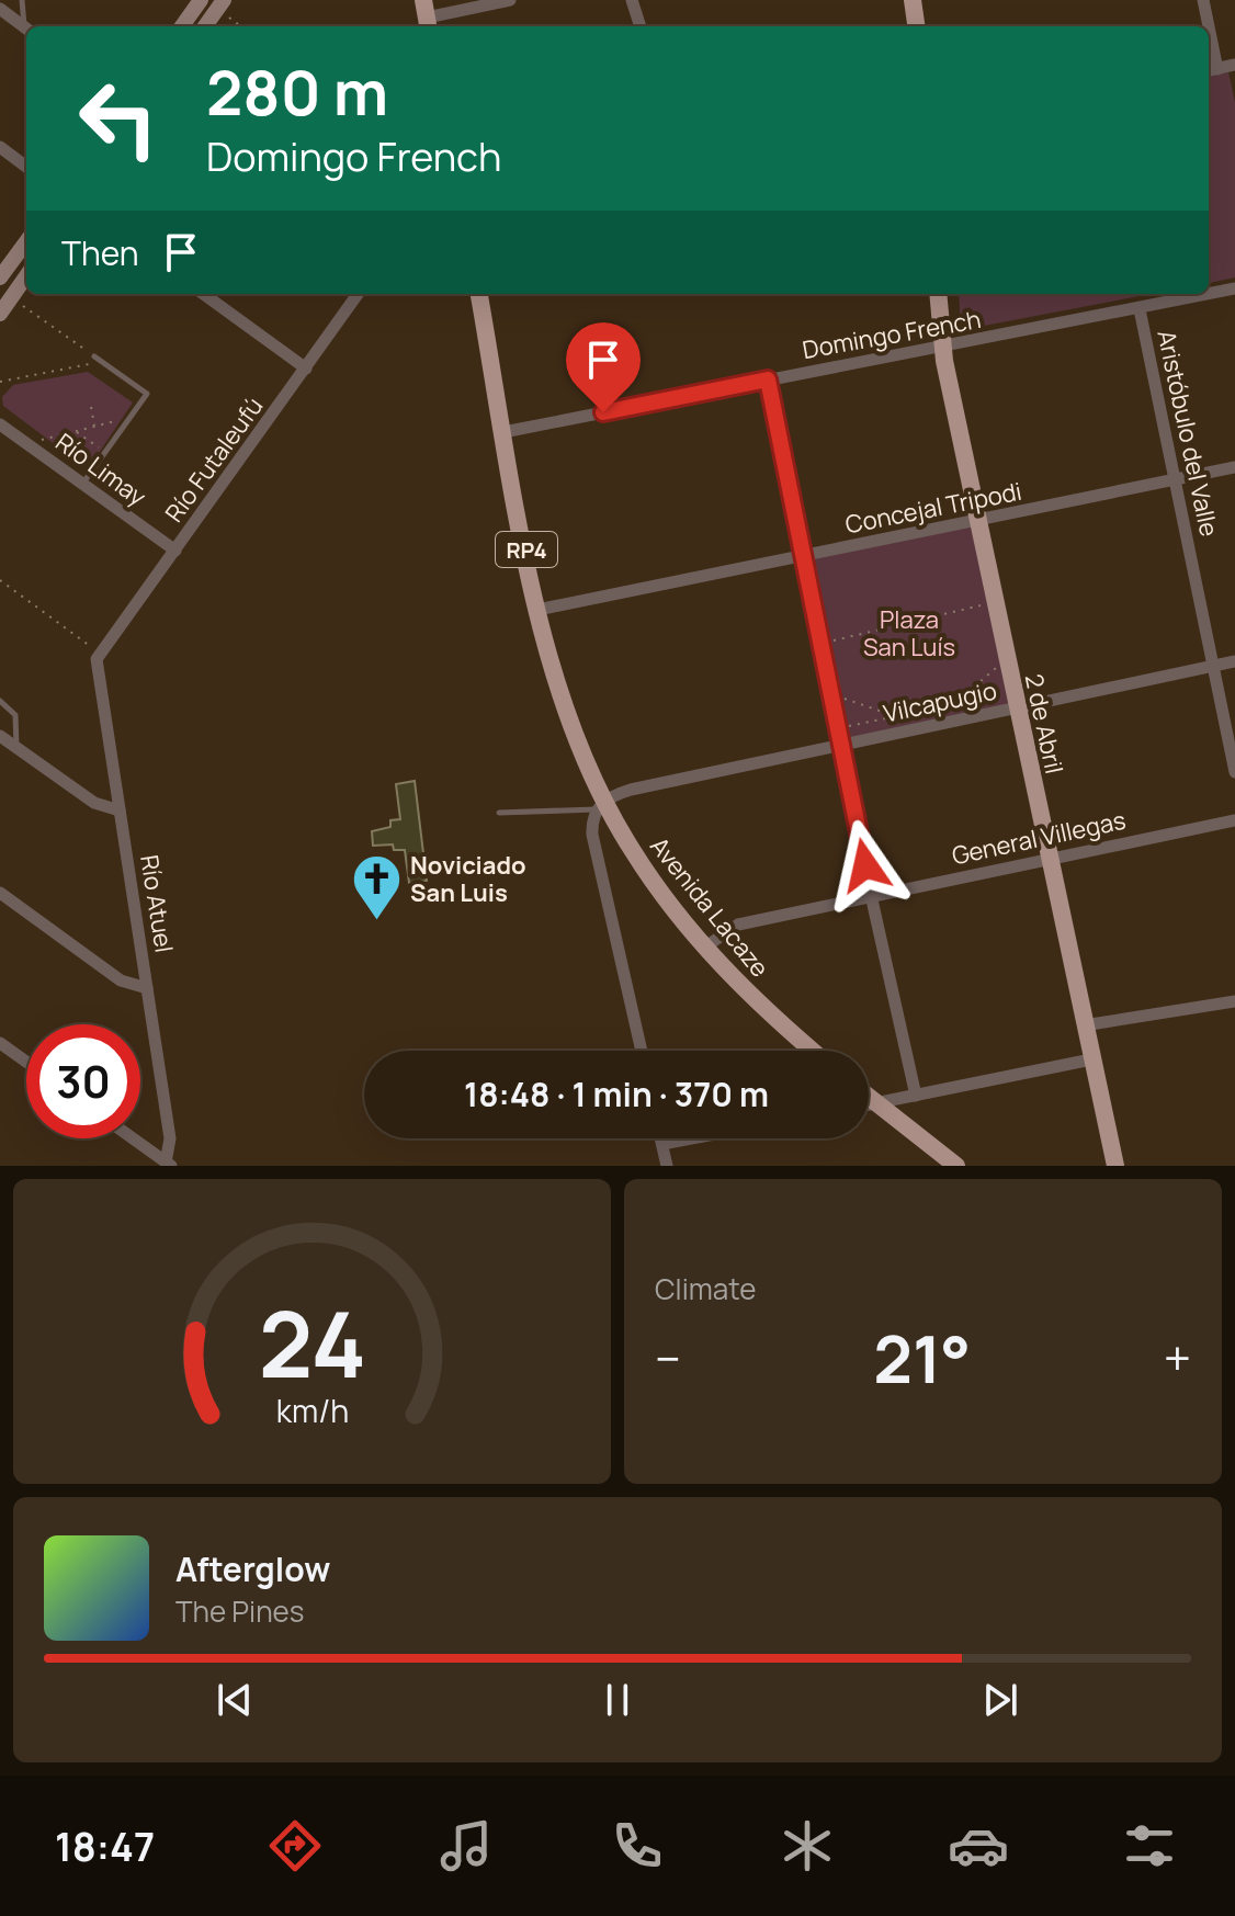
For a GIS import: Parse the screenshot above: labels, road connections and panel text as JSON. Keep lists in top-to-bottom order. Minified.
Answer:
{"streets":{"main road":["RP4","2 de Abril","Avenida Lacaze"],"street":["Domingo French","Aristóbulo del Valle","Río Futaleufú","Río Limay","Concejal Tripodi","Vilcapugio","General Villegas","Río Atuel"]},"crossings":[["Domingo French","Aristóbulo del Valle"],["Domingo French","RP4"],["Domingo French","2 de Abril"],["Aristóbulo del Valle","Concejal Tripodi"],["Aristóbulo del Valle","Vilcapugio"],["Río Futaleufú","Río Limay"],["Río Futaleufú","Río Atuel"],["Concejal Tripodi","RP4"],["Concejal Tripodi","2 de Abril"],["RP4","Vilcapugio"],["RP4","Avenida Lacaze"],["Vilcapugio","2 de Abril"],["Vilcapugio","Avenida Lacaze"],["2 de Abril","General Villegas"],["General Villegas","Avenida Lacaze"]],"parks":["Plaza San Luís"],"places":{"church":["Noviciado San Luis"]},"page":{"turn":["280 m","Domingo French"],"then":"Then","limit":"30","trip":"18:48 · 1 min · 370 m","tile":"Climate","heat":["−","21°","+"],"song":["Afterglow","The Pines"],"tabs":"18:47","gauge":["24","km/h"]}}
